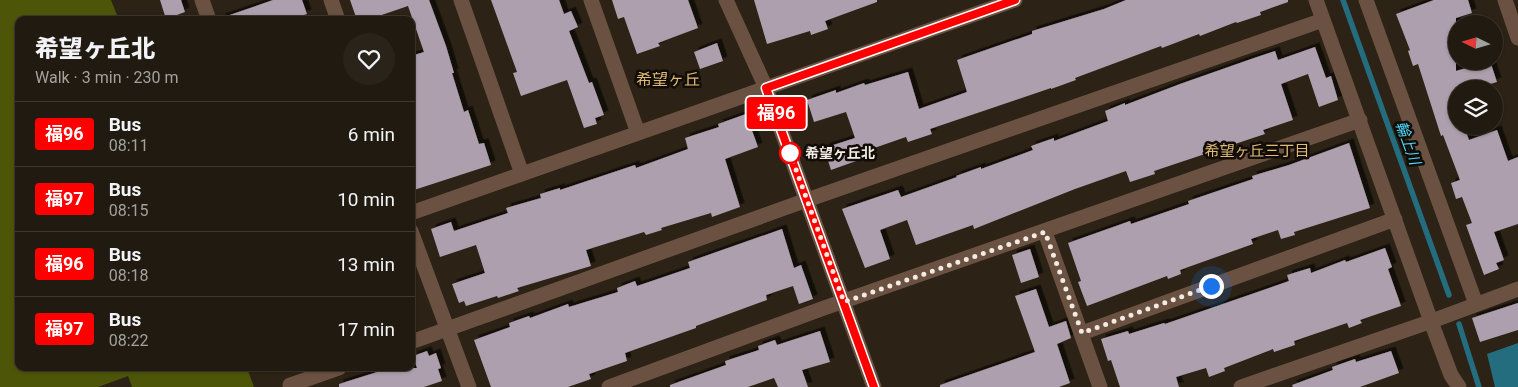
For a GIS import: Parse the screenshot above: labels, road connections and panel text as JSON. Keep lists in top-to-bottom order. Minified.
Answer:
{"districts":["希望ヶ丘","希望ヶ丘三丁目"],"water":["輪上川"],"places":["希望ヶ丘北"],"lines":["bus line 福96"],"north":"left","page":{"on_map":"福96","heading":["希望ヶ丘北","Walk · 3 min · 230 m"],"list":[{"mark":"福96","name":"Bus","note":"08:11","value":"6 min"},{"mark":"福97","name":"Bus","note":"08:15","value":"10 min"},{"mark":"福96","name":"Bus","note":"08:18","value":"13 min"},{"mark":"福97","name":"Bus","note":"08:22","value":"17 min"}]}}
